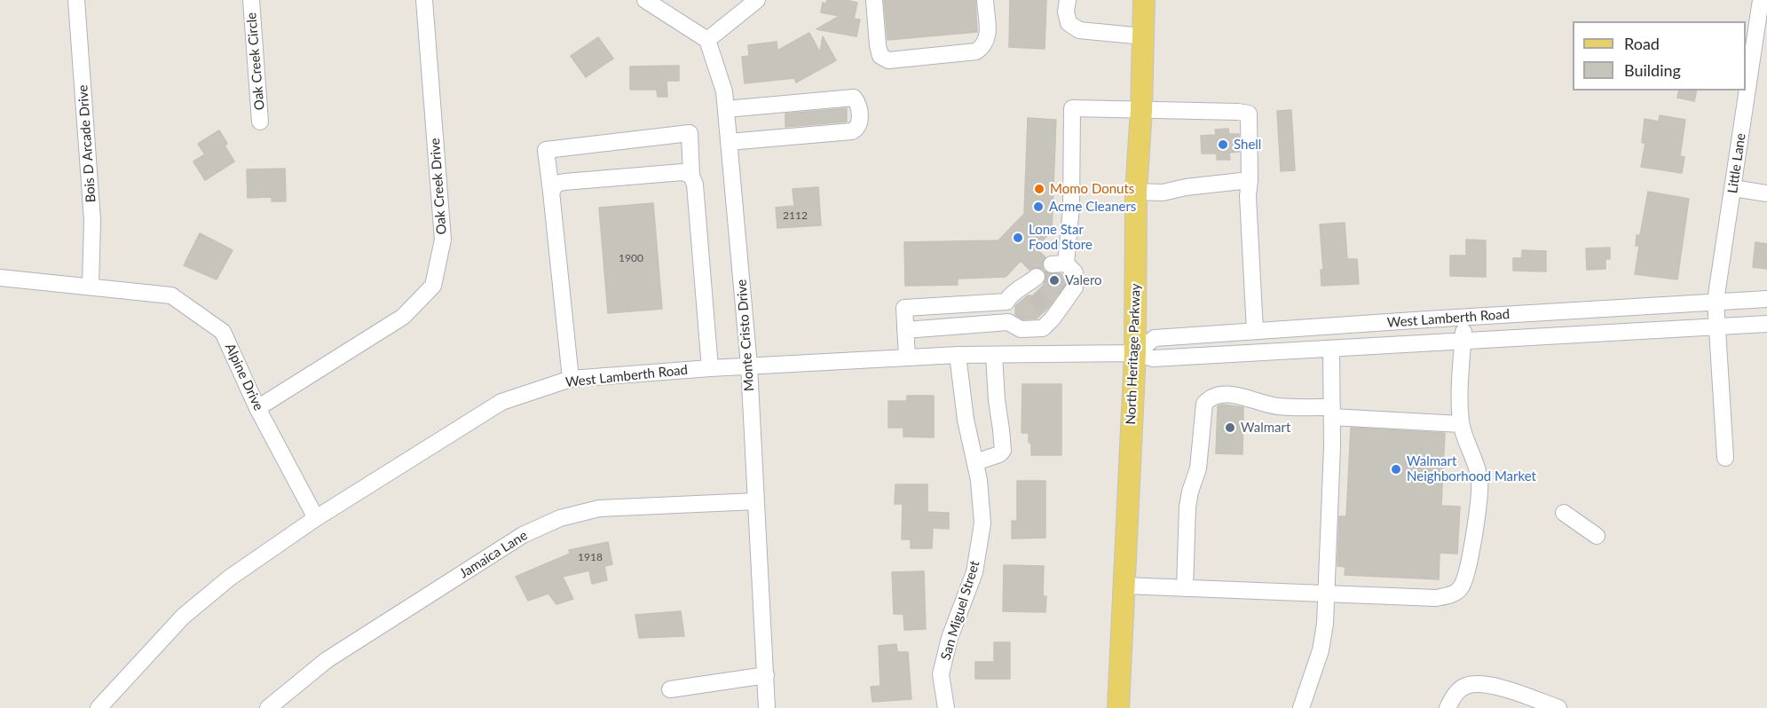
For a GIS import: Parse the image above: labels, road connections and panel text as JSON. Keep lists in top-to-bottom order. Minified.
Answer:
{"streets":{"main road":["North Heritage Parkway"],"street":["Oak Creek Circle","Bois D Arcade Drive","Little Lane","Oak Creek Drive","West Lamberth Road","Monte Cristo Drive","Alpine Drive","Jamaica Lane","San Miguel Street"]},"crossings":[["Bois D Arcade Drive","Alpine Drive"],["Little Lane","West Lamberth Road"],["Oak Creek Drive","Alpine Drive"],["West Lamberth Road","Monte Cristo Drive"],["West Lamberth Road","North Heritage Parkway"],["West Lamberth Road","Alpine Drive"],["West Lamberth Road","San Miguel Street"],["Monte Cristo Drive","Jamaica Lane"]],"places":["Shell","Momo Donuts","Acme Cleaners","Lone Star Food Store","Valero","Walmart","Walmart Neighborhood Market"],"house_numbers":["2112","1900","1918"],"legend":["Road","Building"]}
